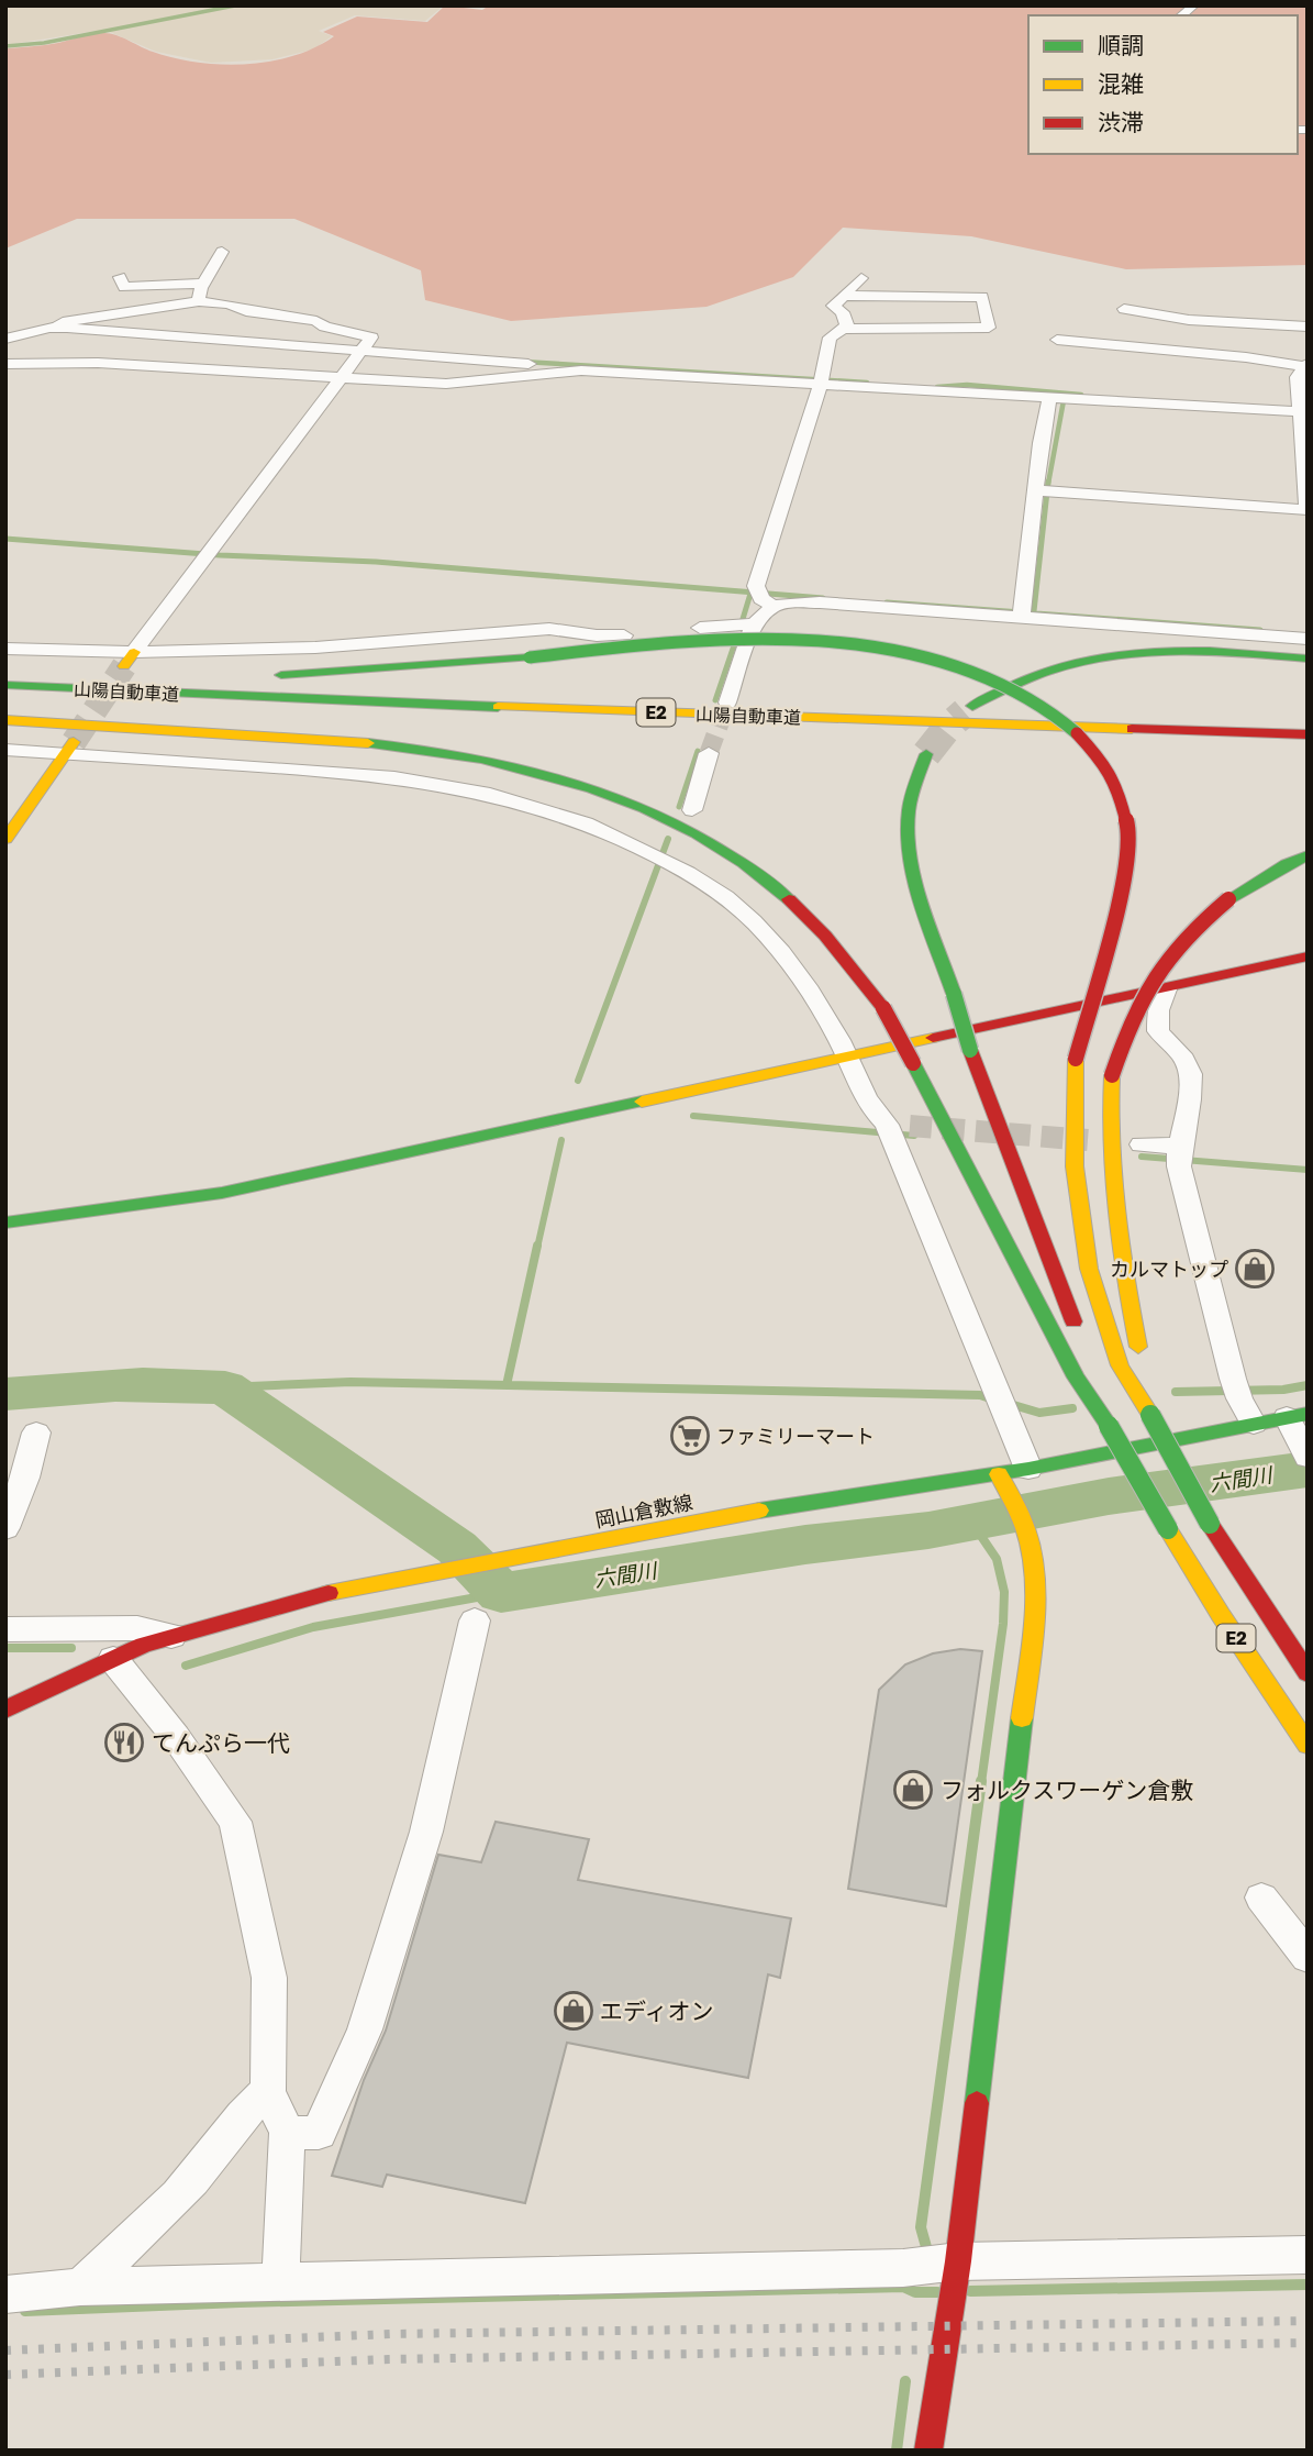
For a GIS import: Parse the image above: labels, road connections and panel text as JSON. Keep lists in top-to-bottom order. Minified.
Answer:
{"streets":{"main road":["山陽自動車道","E2","岡山倉敷線"]},"water":["六間川"],"places":{"shop":["カルマトップ","フォルクスワーゲン倉敷","エディオン"],"supermarket":["ファミリーマート"],"restaurant":["てんぷら一代"]},"legend":["順調","混雑","渋滞"]}
